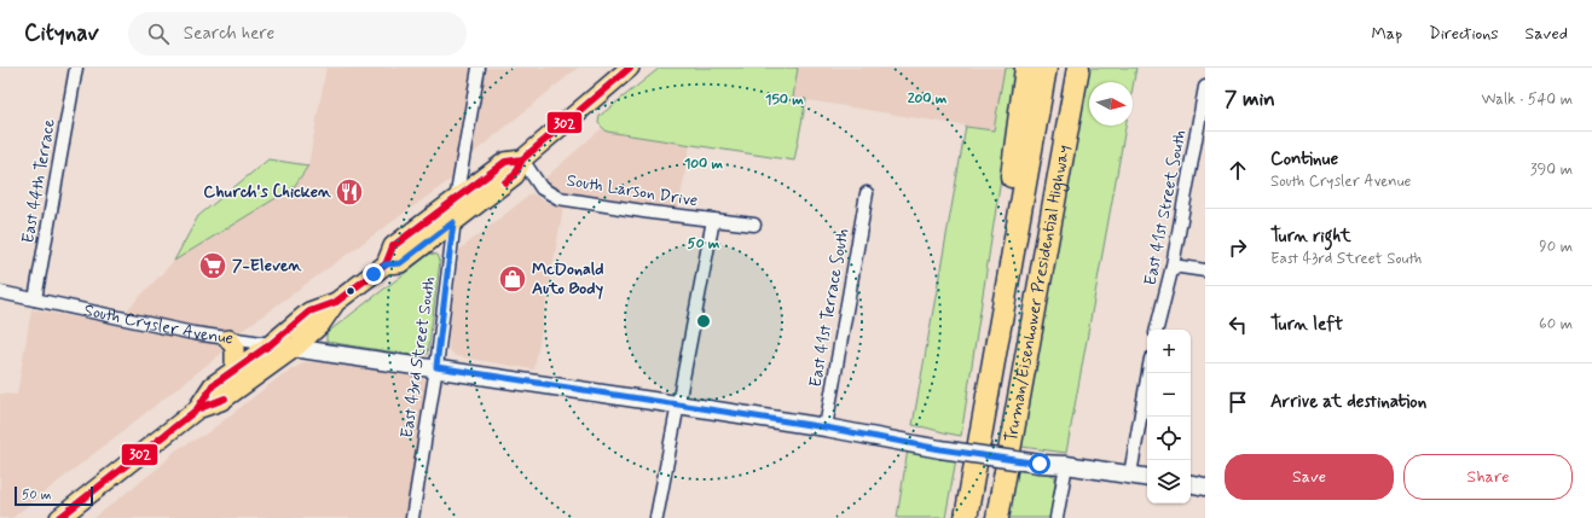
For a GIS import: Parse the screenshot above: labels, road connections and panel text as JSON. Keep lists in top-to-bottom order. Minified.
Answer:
{"streets":{"highway":["Truman/Eisenhower Presidential Highway"],"main road":["South Crysler Avenue"],"street":["East 44th Terrace","South Larson Drive","East 41st Street South","East 41st Terrace South","East 43rd Street South"]},"crossings":[["East 44th Terrace","South Crysler Avenue"],["East 41st Terrace South","South Crysler Avenue"],["South Crysler Avenue","East 43rd Street South"]],"places":{"restaurant":["Church's Chicken"],"supermarket":["7-Eleven"],"shop":["McDonald Auto Body"]},"lines":["transit line 302"],"scale_bar":"50 m","north":"right","page":{"header":"Citynav","search":"Search here","nav":["Map","Directions","Saved"],"heading":["7 min","Walk · 540 m"],"list":[["Continue","South Crysler Avenue","390 m"],["Turn right","East 43rd Street South","90 m"],["Turn left","60 m"],"Arrive at destination"],"map_buttons":["+","−"],"buttons":["Save","Share"],"scale":"50 m"},"rings":["200 m","150 m","100 m","50 m"]}
